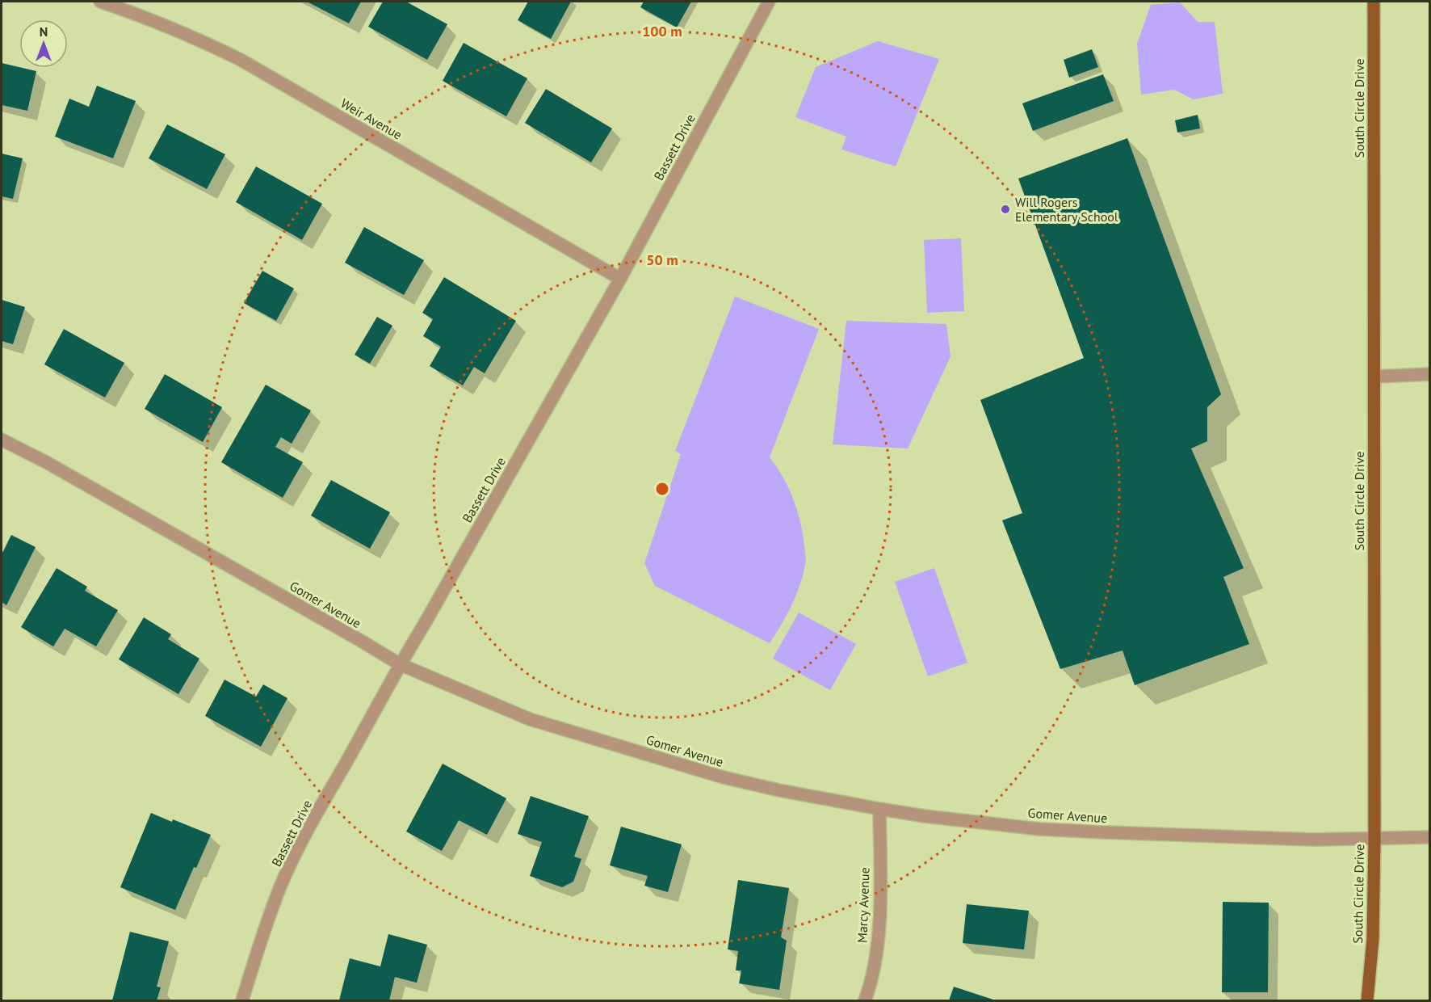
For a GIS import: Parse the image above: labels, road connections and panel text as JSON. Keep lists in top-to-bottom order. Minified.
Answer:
{"streets":{"main road":["South Circle Drive"],"street":["Weir Avenue","Bassett Drive","Gomer Avenue","Marcy Avenue"]},"crossings":[["South Circle Drive","Gomer Avenue"],["Weir Avenue","Bassett Drive"],["Bassett Drive","Gomer Avenue"],["Gomer Avenue","Marcy Avenue"]],"places":["Will Rogers Elementary School"],"north":"top","rings":["100 m","50 m"]}
